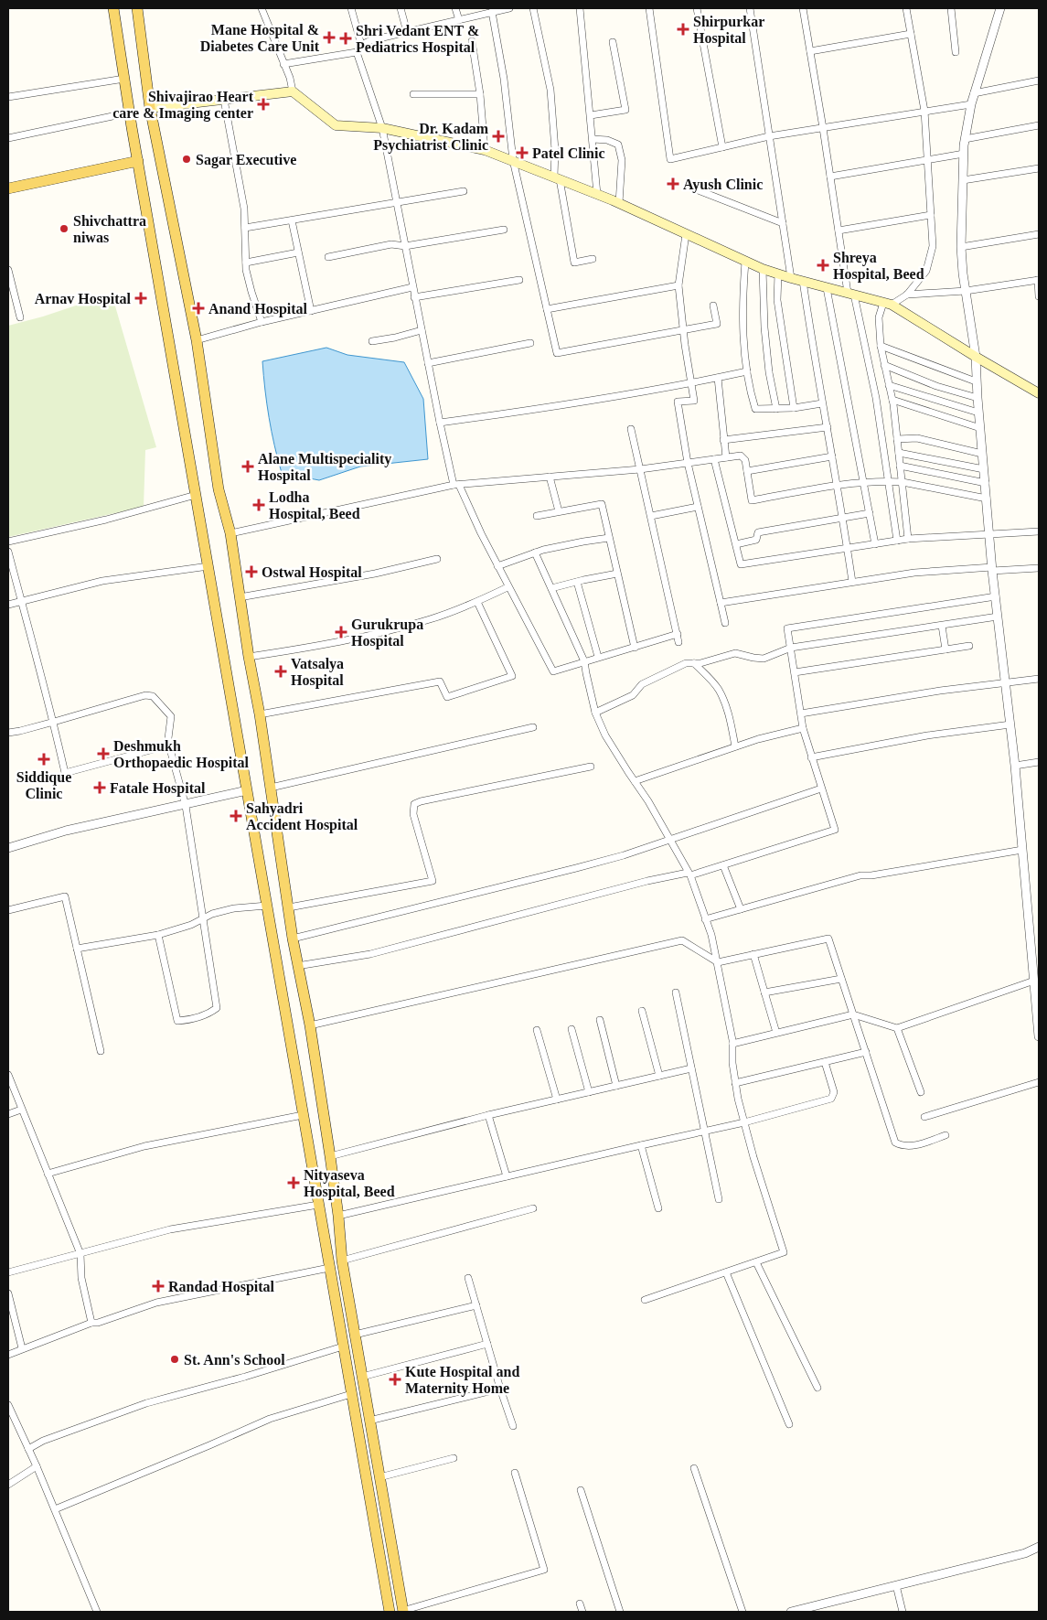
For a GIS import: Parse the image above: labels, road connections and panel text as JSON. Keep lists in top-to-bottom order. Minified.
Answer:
{"places":{"health":["Shirpurkar Hospital","Mane Hospital & Diabetes Care Unit","Shri Vedant ENT & Pediatrics Hospital","Shivajirao Heart care & Imaging center","Dr. Kadam Psychiatrist Clinic","Patel Clinic","Ayush Clinic","Shreya Hospital, Beed","Arnav Hospital","Anand Hospital","Alane Multispeciality Hospital","Lodha Hospital, Beed","Ostwal Hospital","Gurukrupa Hospital","Vatsalya Hospital","Deshmukh Orthopaedic Hospital","Siddique Clinic","Fatale Hospital","Sahyadri Accident Hospital","Nityaseva Hospital, Beed","Randad Hospital","Kute Hospital and Maternity Home"],"other":["Sagar Executive","Shivchattra niwas","St. Ann's School"]}}
